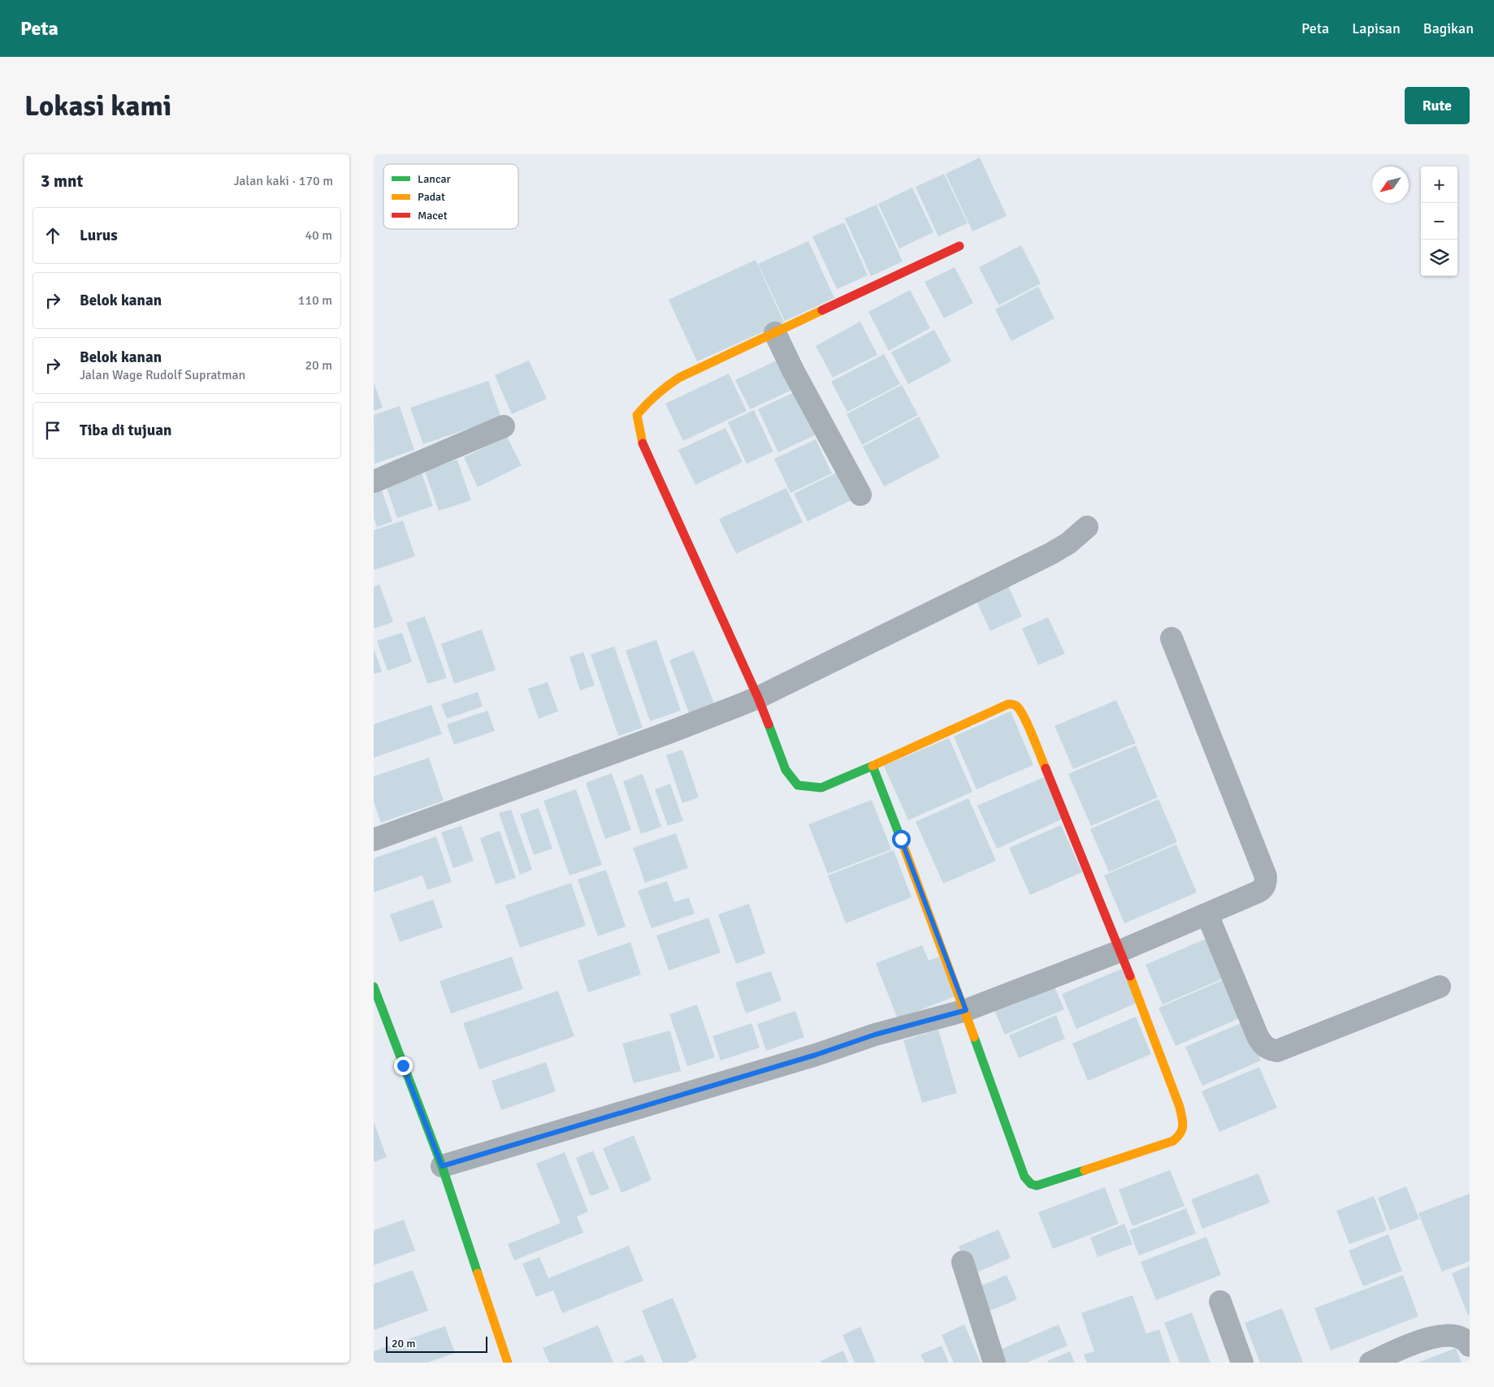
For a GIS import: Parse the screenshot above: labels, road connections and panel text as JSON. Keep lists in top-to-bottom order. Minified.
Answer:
{"legend":["Lancar","Padat","Macet"],"scale_bar":"20 m","north":"bottom left","page":{"header":"Peta","nav":["Peta","Lapisan","Bagikan"],"buttons":"Rute","title":"Lokasi kami","heading":["3 mnt","Jalan kaki · 170 m"],"map_buttons":["+","−"],"list":[["Lurus","40 m"],["Belok kanan","110 m"],["Belok kanan","Jalan Wage Rudolf Supratman","20 m"],"Tiba di tujuan"],"scale":"20 m"}}
